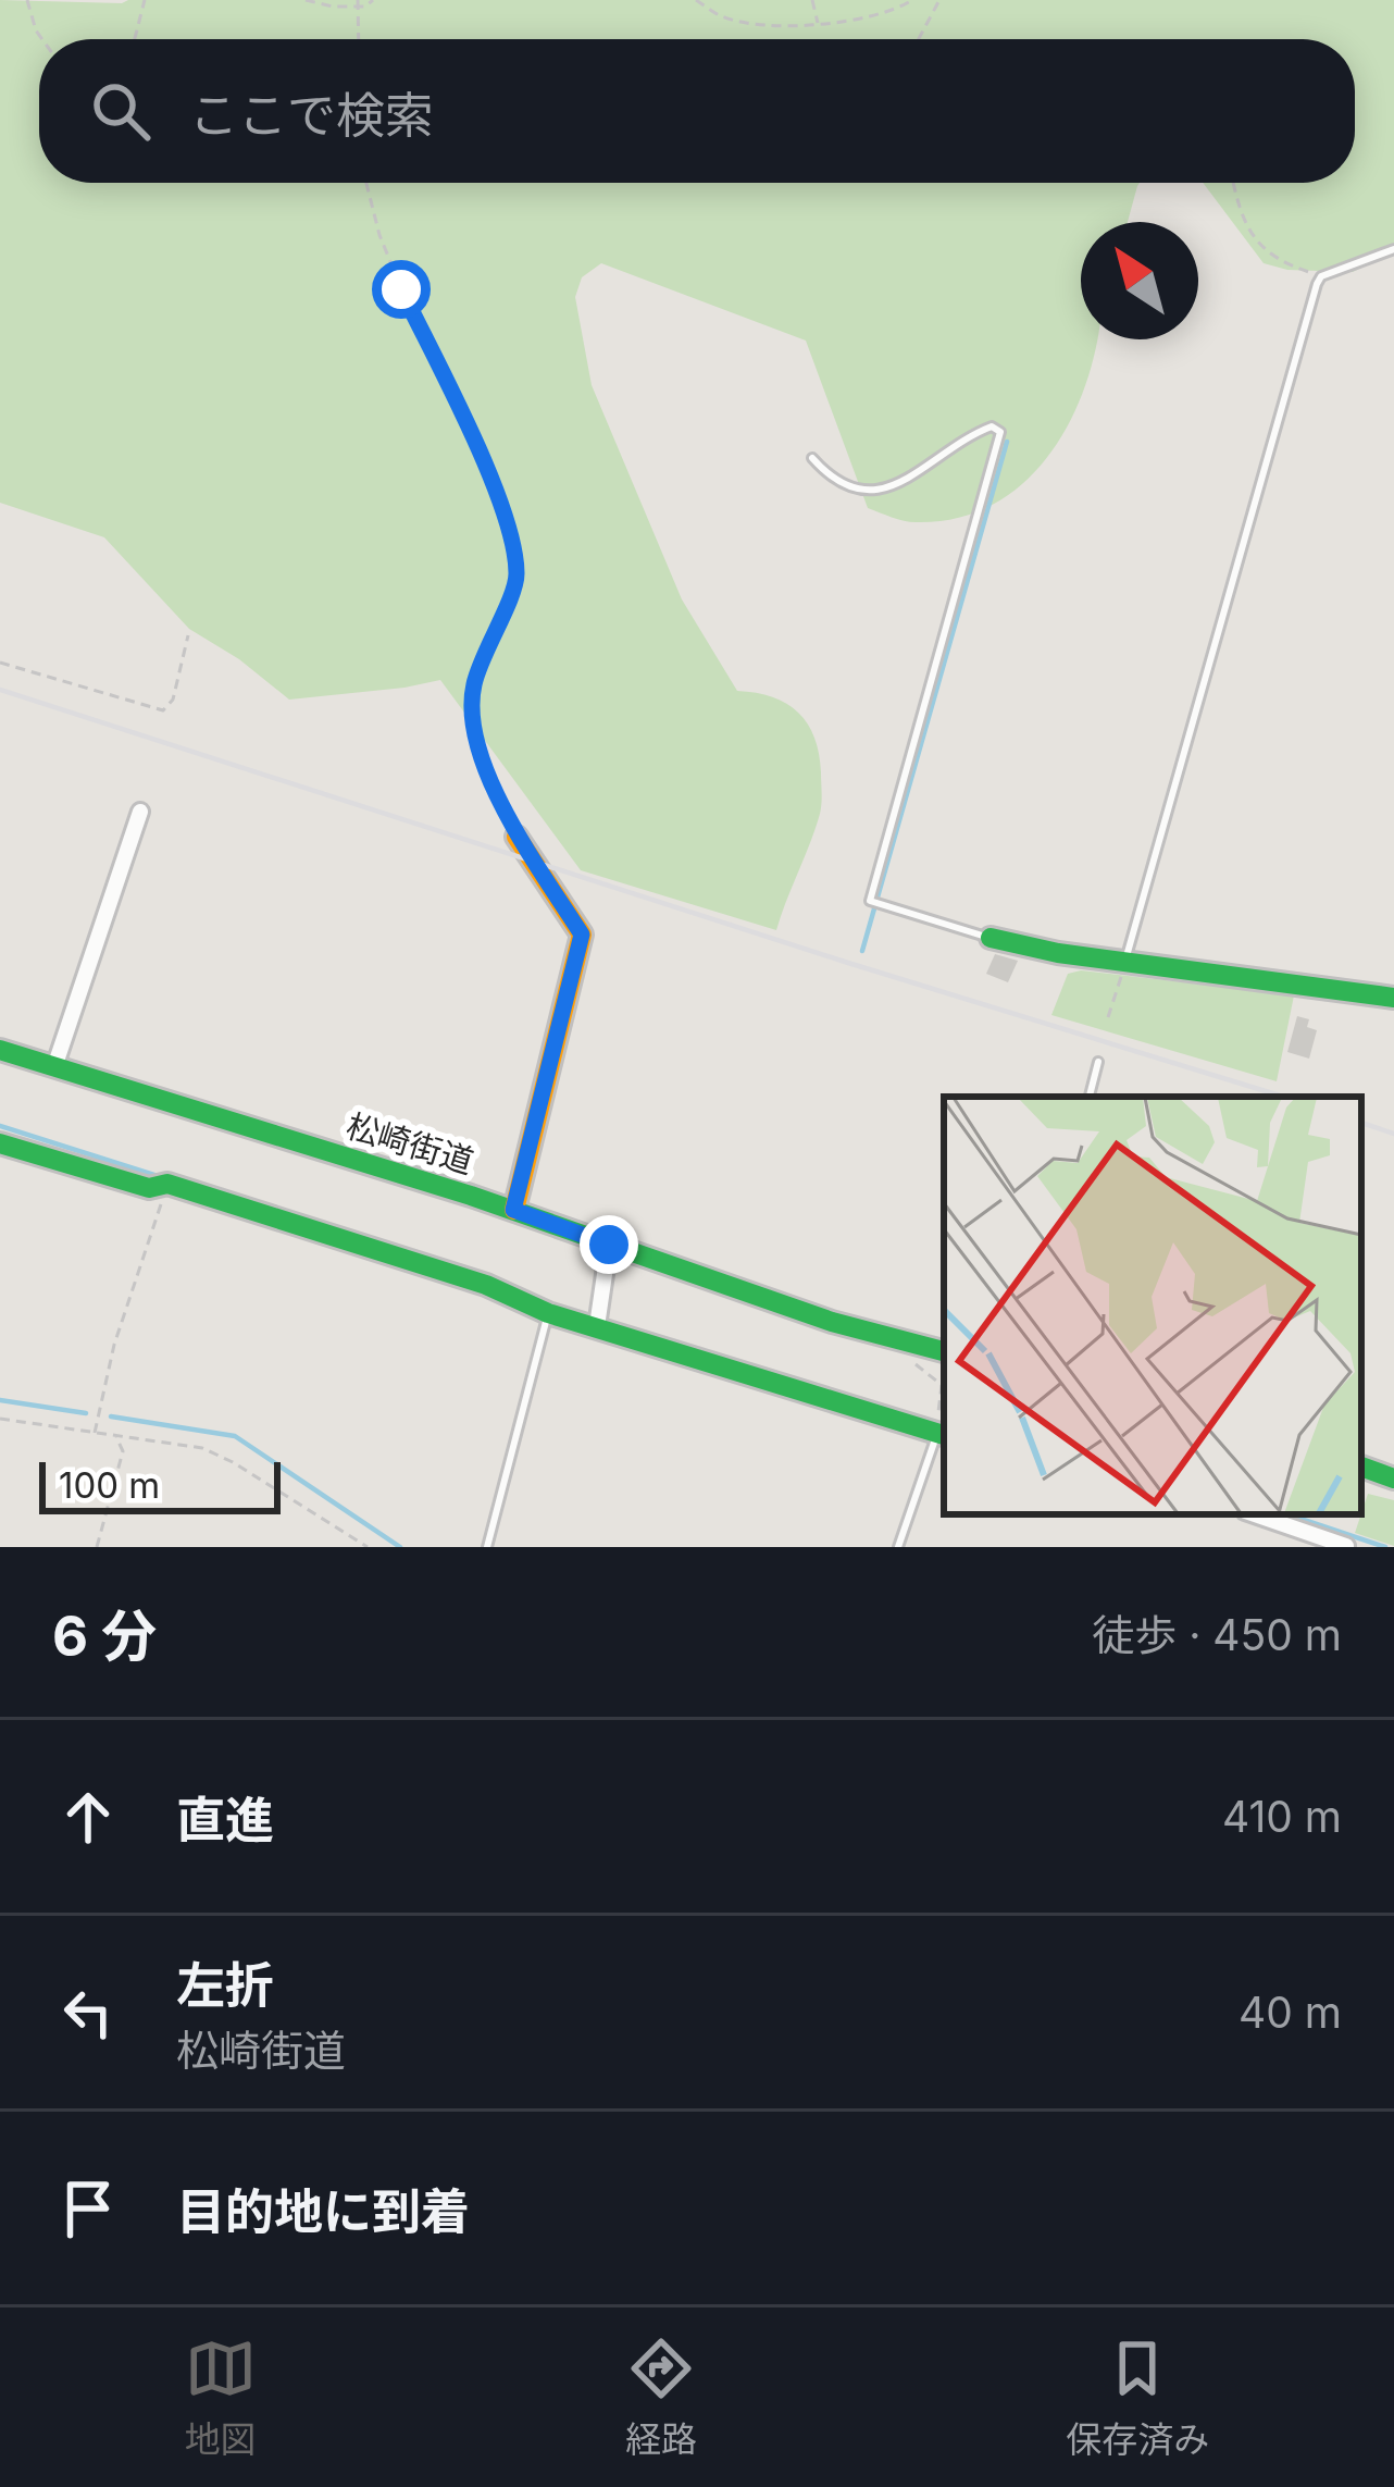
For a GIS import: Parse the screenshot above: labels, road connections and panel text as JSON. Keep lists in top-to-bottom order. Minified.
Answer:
{"streets":{"street":["松崎街道"]},"scale_bar":"100 m","north":"top left","page":{"search":"ここで検索","scale":"100 m","heading":["6 分","徒歩 · 450 m"],"list":[["直進","410 m"],["左折","松崎街道","40 m"],"目的地に到着"],"nav":["地図","経路","保存済み"]}}
